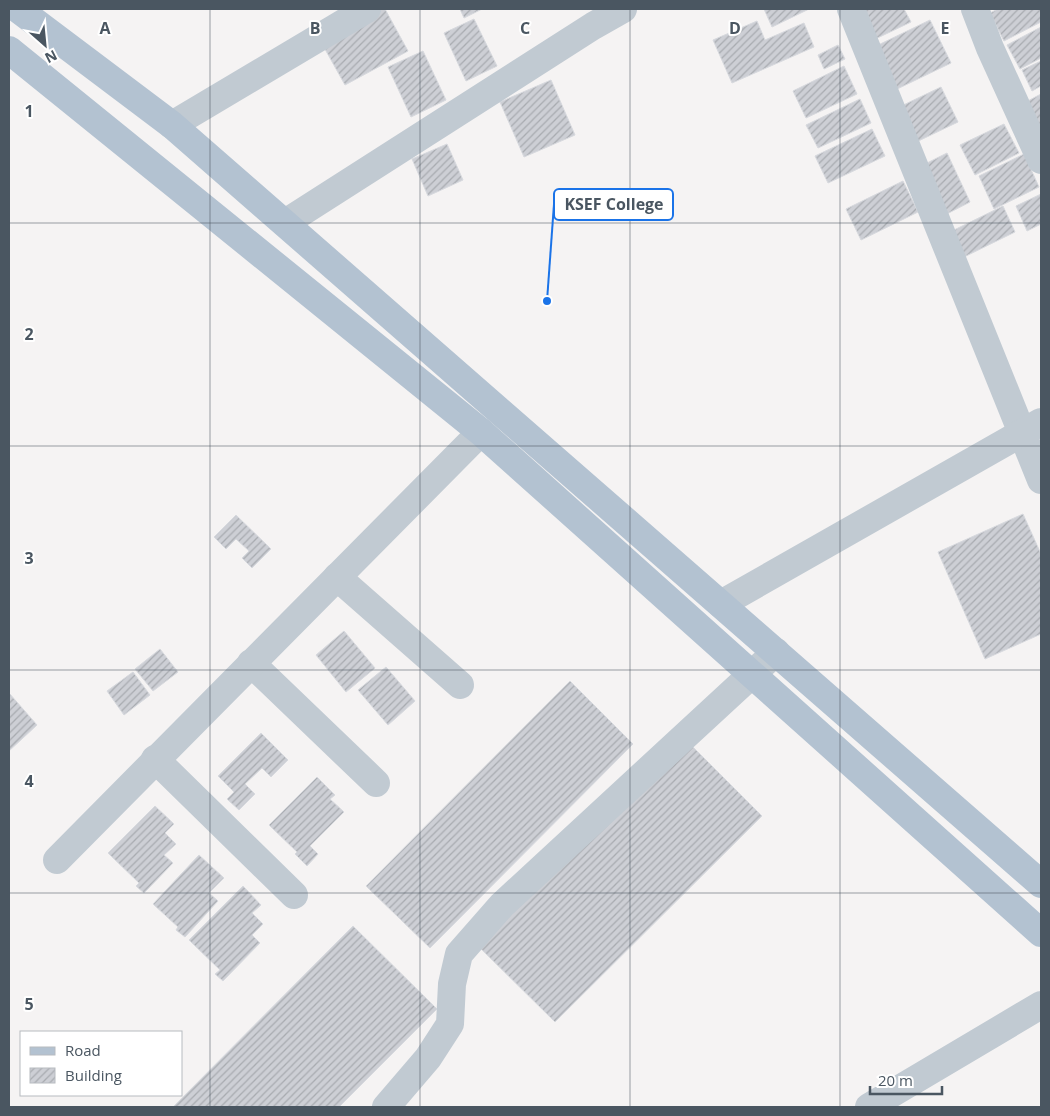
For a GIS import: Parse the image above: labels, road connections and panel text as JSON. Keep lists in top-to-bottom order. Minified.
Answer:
{"places":["KSEF College"],"legend":["Road","Building"],"scale_bar":"20 m","north":"bottom right","grid":{"columns":["A","B","C","D","E"],"rows":["1","2","3","4","5"]}}
